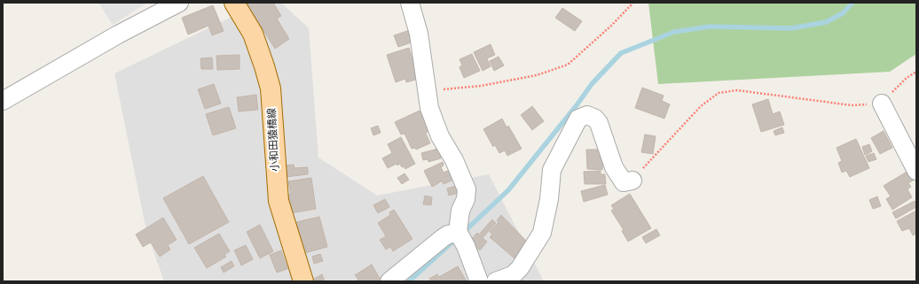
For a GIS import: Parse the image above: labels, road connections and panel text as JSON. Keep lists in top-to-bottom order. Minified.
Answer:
{"streets":{"main road":["小和田猿橋線"]}}
